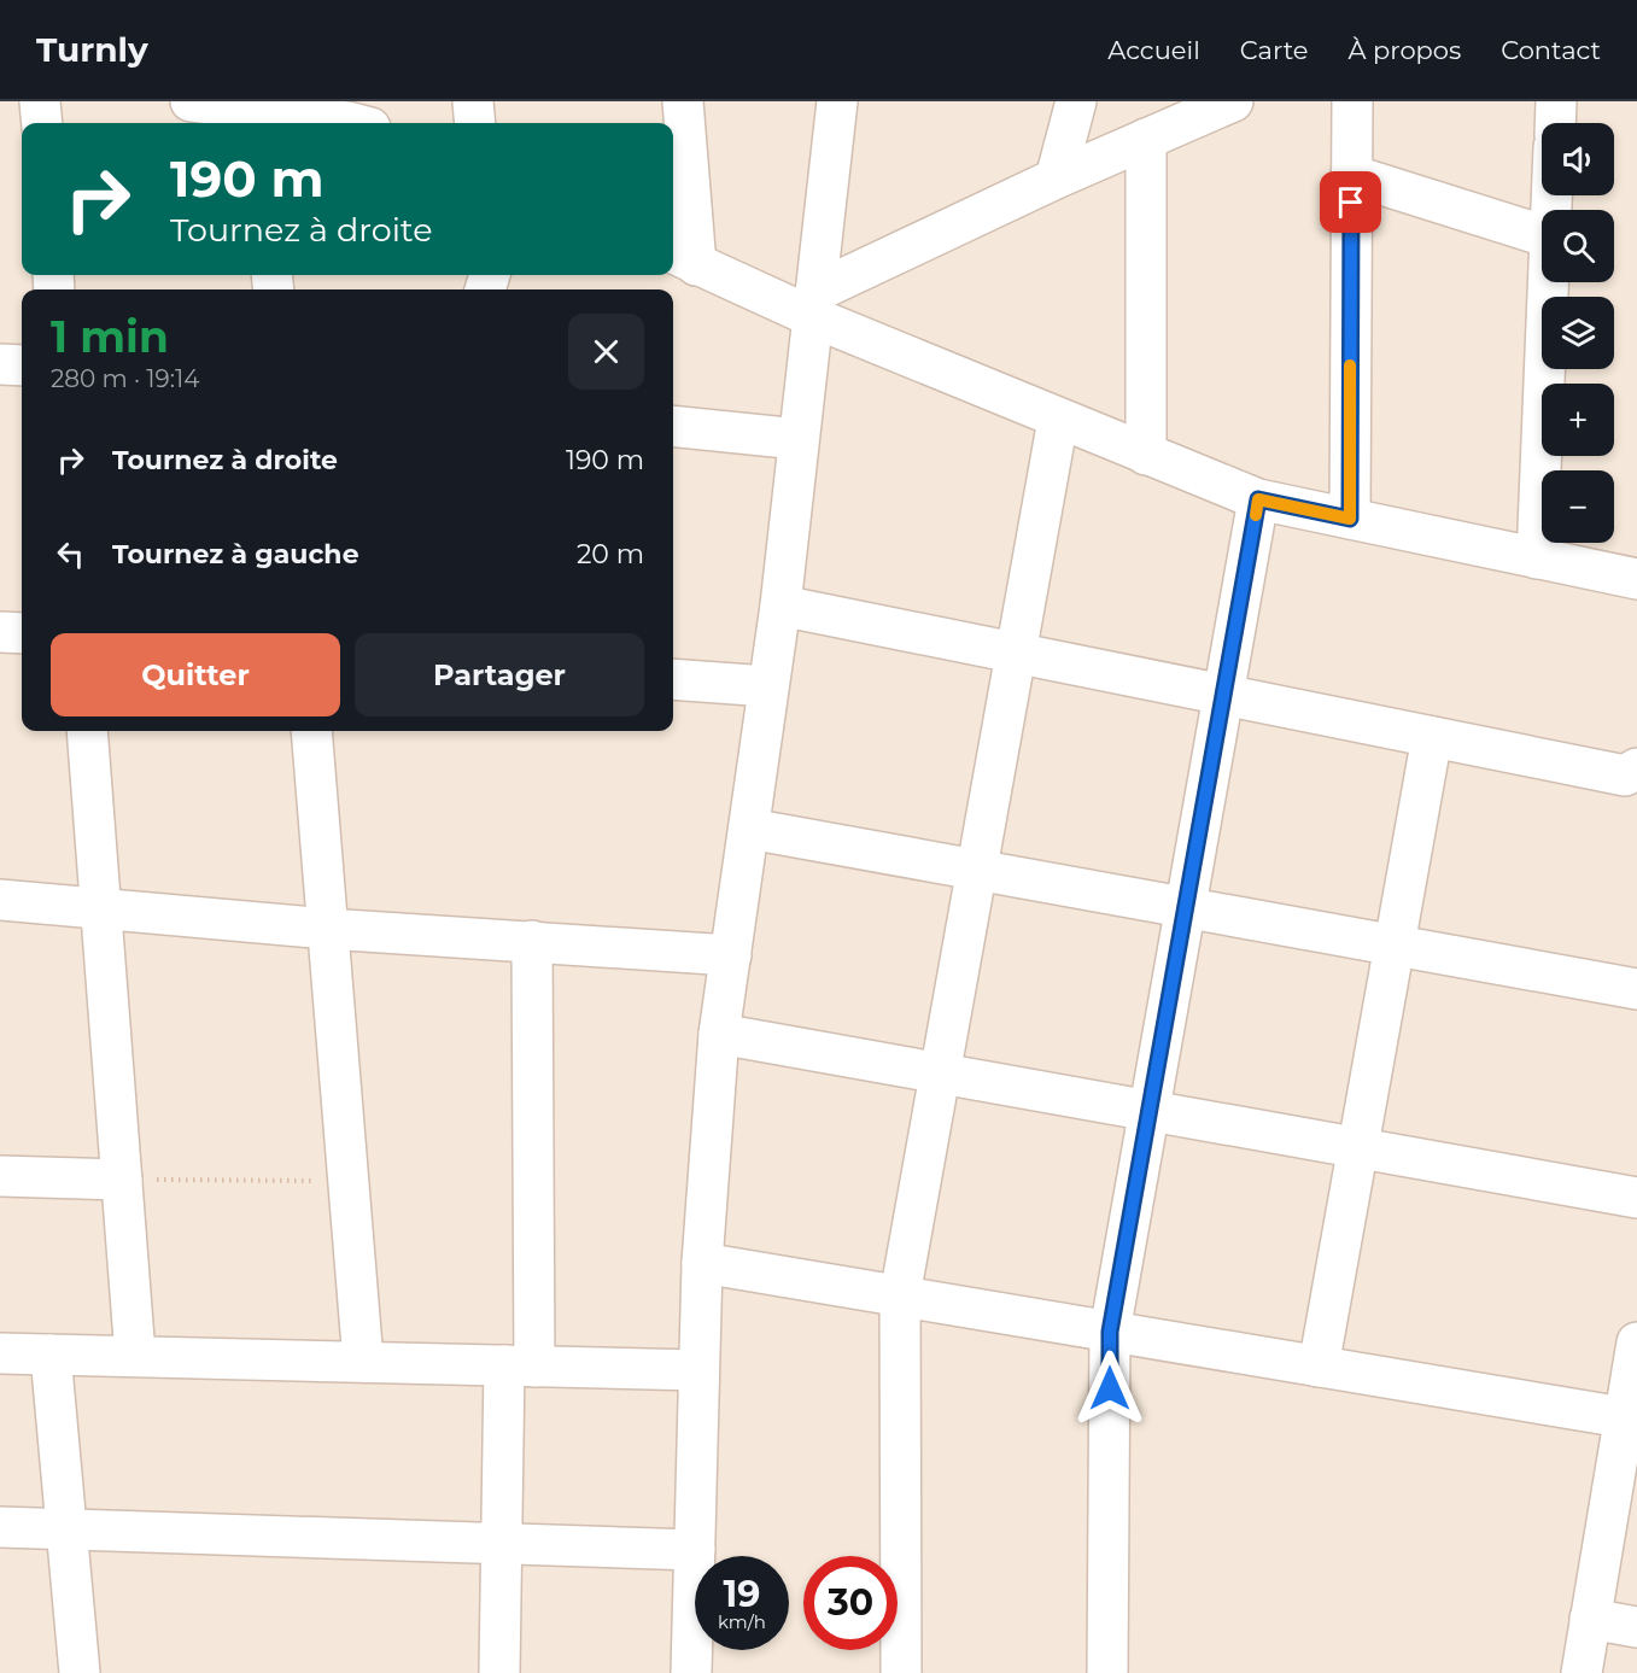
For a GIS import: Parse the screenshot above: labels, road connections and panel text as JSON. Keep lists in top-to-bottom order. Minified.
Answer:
{"page":{"header":"Turnly","nav":["Accueil","Carte","À propos","Contact"],"map_buttons":["+","−"],"turn":["190 m","Tournez à droite"],"heading":["1 min","280 m · 19:14"],"list":[{"name":"Tournez à droite","value":"190 m"},{"name":"Tournez à gauche","value":"20 m"}],"buttons":["Quitter","Partager"],"speed":"19 km/h","limit":"30"}}
